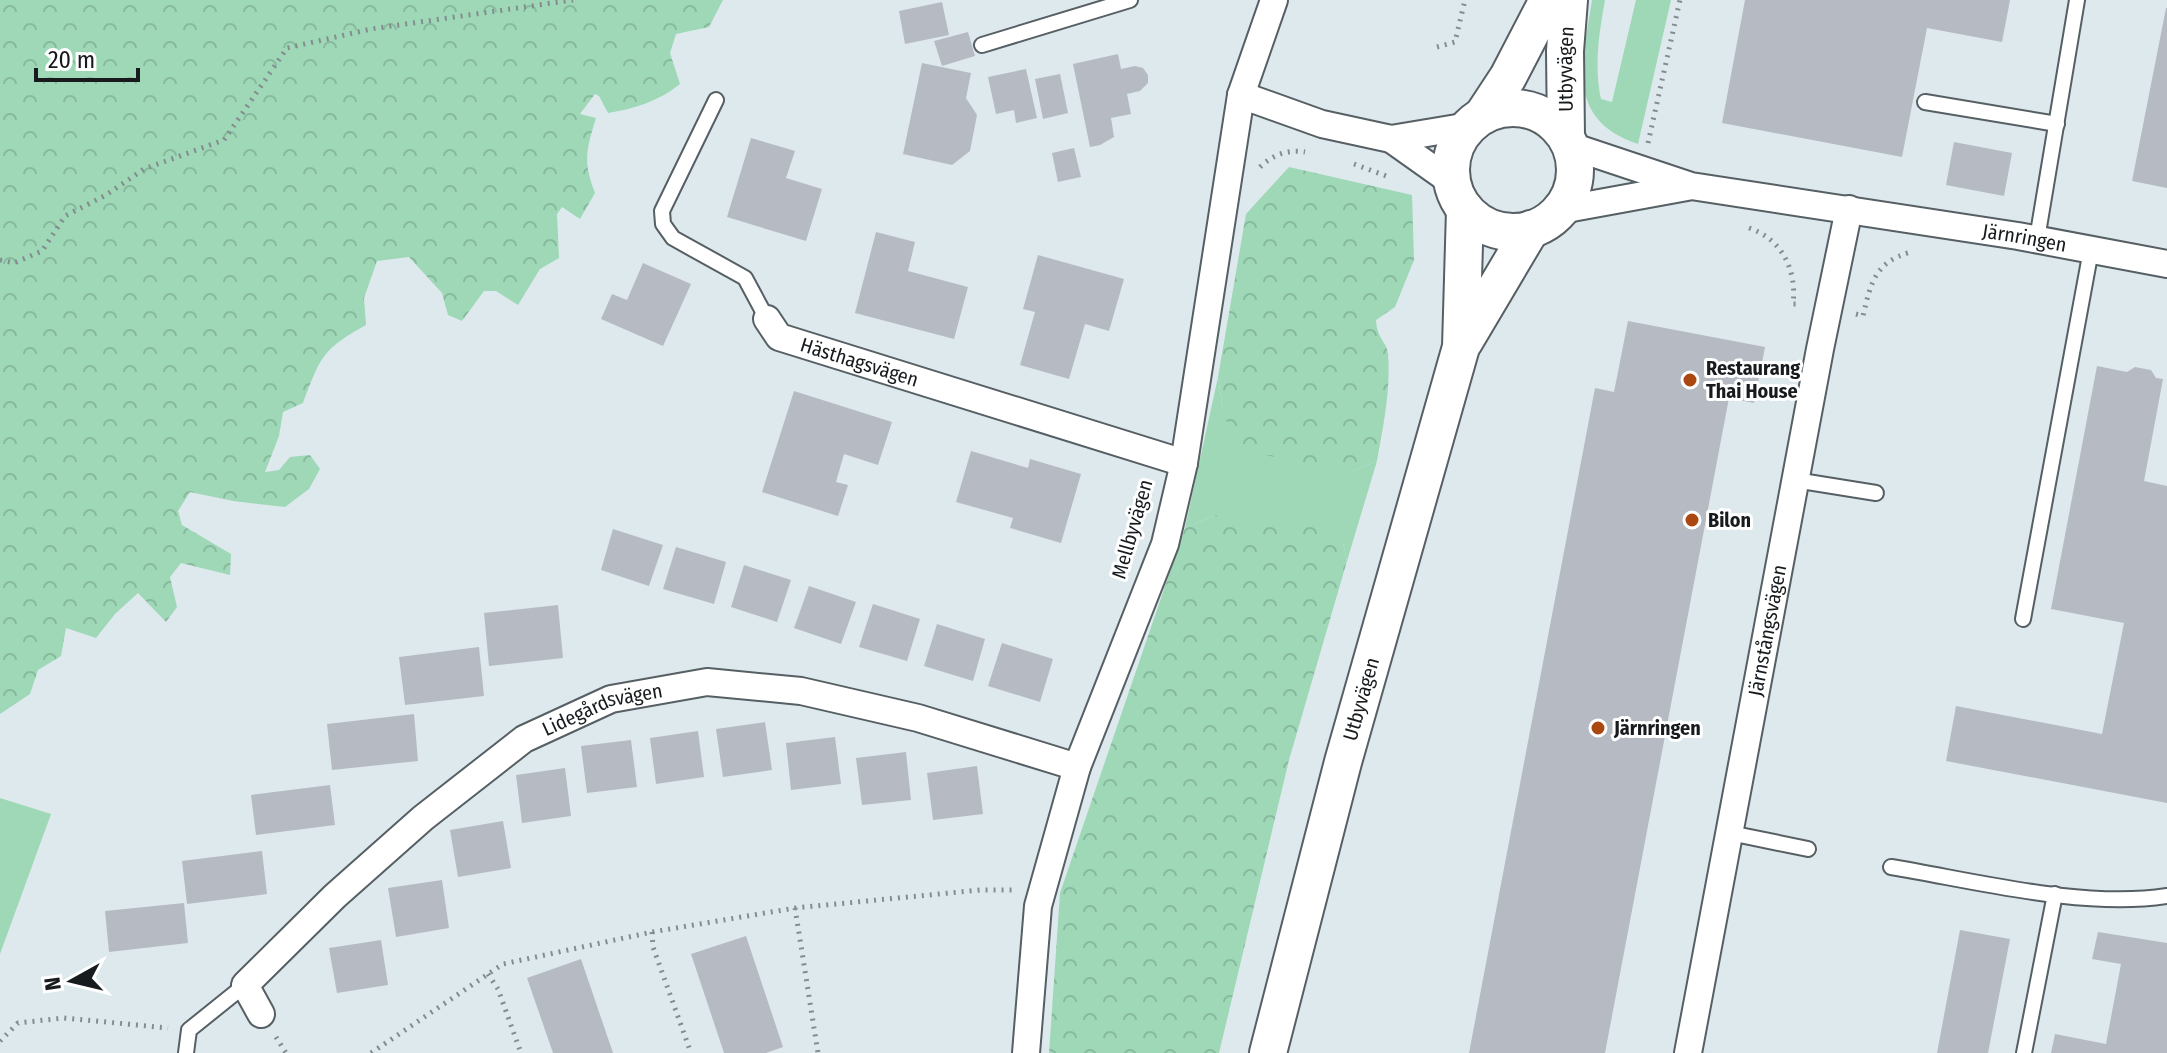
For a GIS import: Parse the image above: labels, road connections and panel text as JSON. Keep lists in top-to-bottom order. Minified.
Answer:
{"streets":{"main road":["Utbyvägen"],"street":["Järnringen","Hästhagsvägen","Mellbyvägen","Järnstångsvägen","Lidegårdsvägen"]},"crossings":[["Utbyvägen","Järnringen"],["Järnringen","Järnstångsvägen"],["Hästhagsvägen","Mellbyvägen"],["Mellbyvägen","Lidegårdsvägen"]],"places":["Restaurang Thai House","Bilon","Järnringen"],"scale_bar":"20 m","north":"left"}
